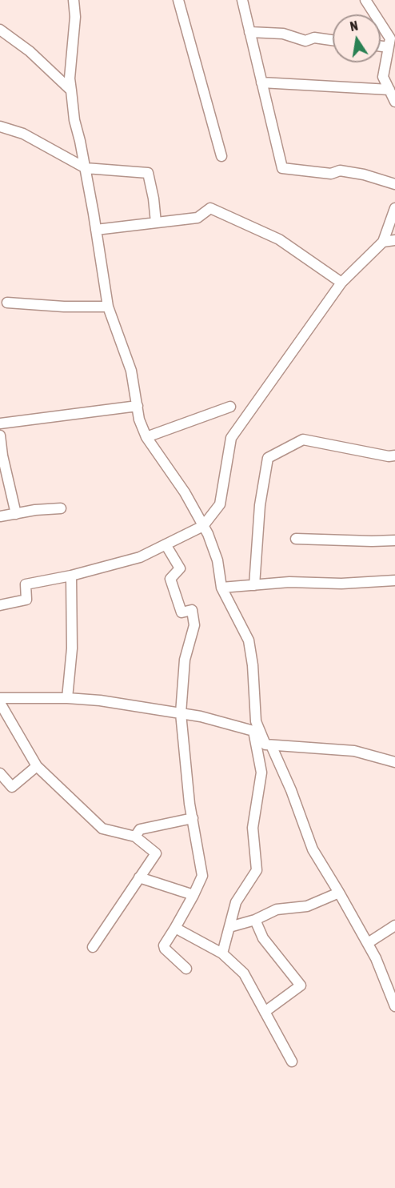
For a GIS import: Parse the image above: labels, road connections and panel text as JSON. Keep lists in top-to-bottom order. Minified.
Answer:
{"north":"top"}
